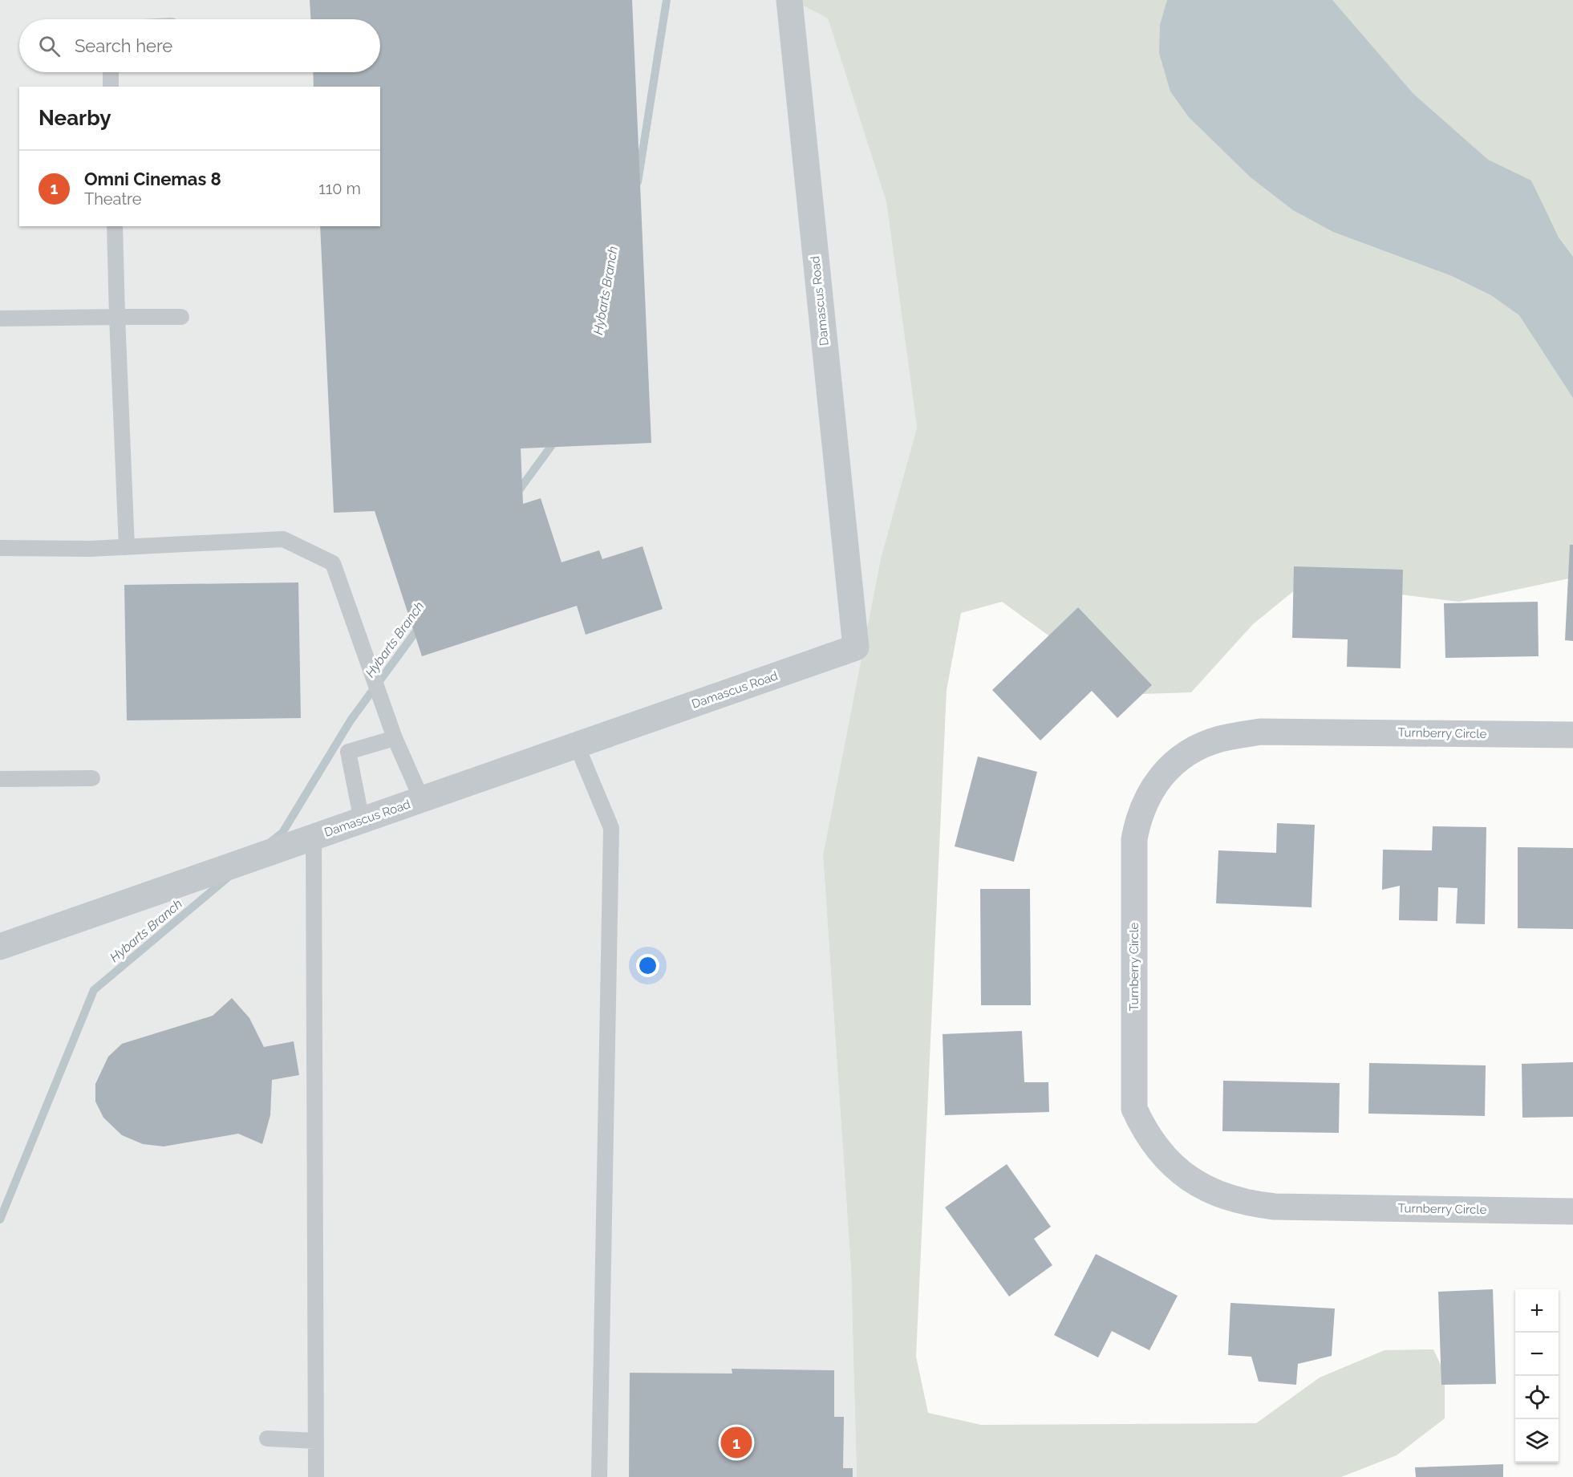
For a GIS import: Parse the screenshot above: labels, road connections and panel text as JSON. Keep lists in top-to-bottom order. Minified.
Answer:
{"streets":{"street":["Damascus Road","Turnberry Circle"]},"water":["Hybarts Branch"],"page":{"search":"Search here","heading":"Nearby","list":[{"mark":"1","name":"Omni Cinemas 8","note":"Theatre","value":"110 m"}],"map_buttons":["+","−"],"pins":"1"}}
